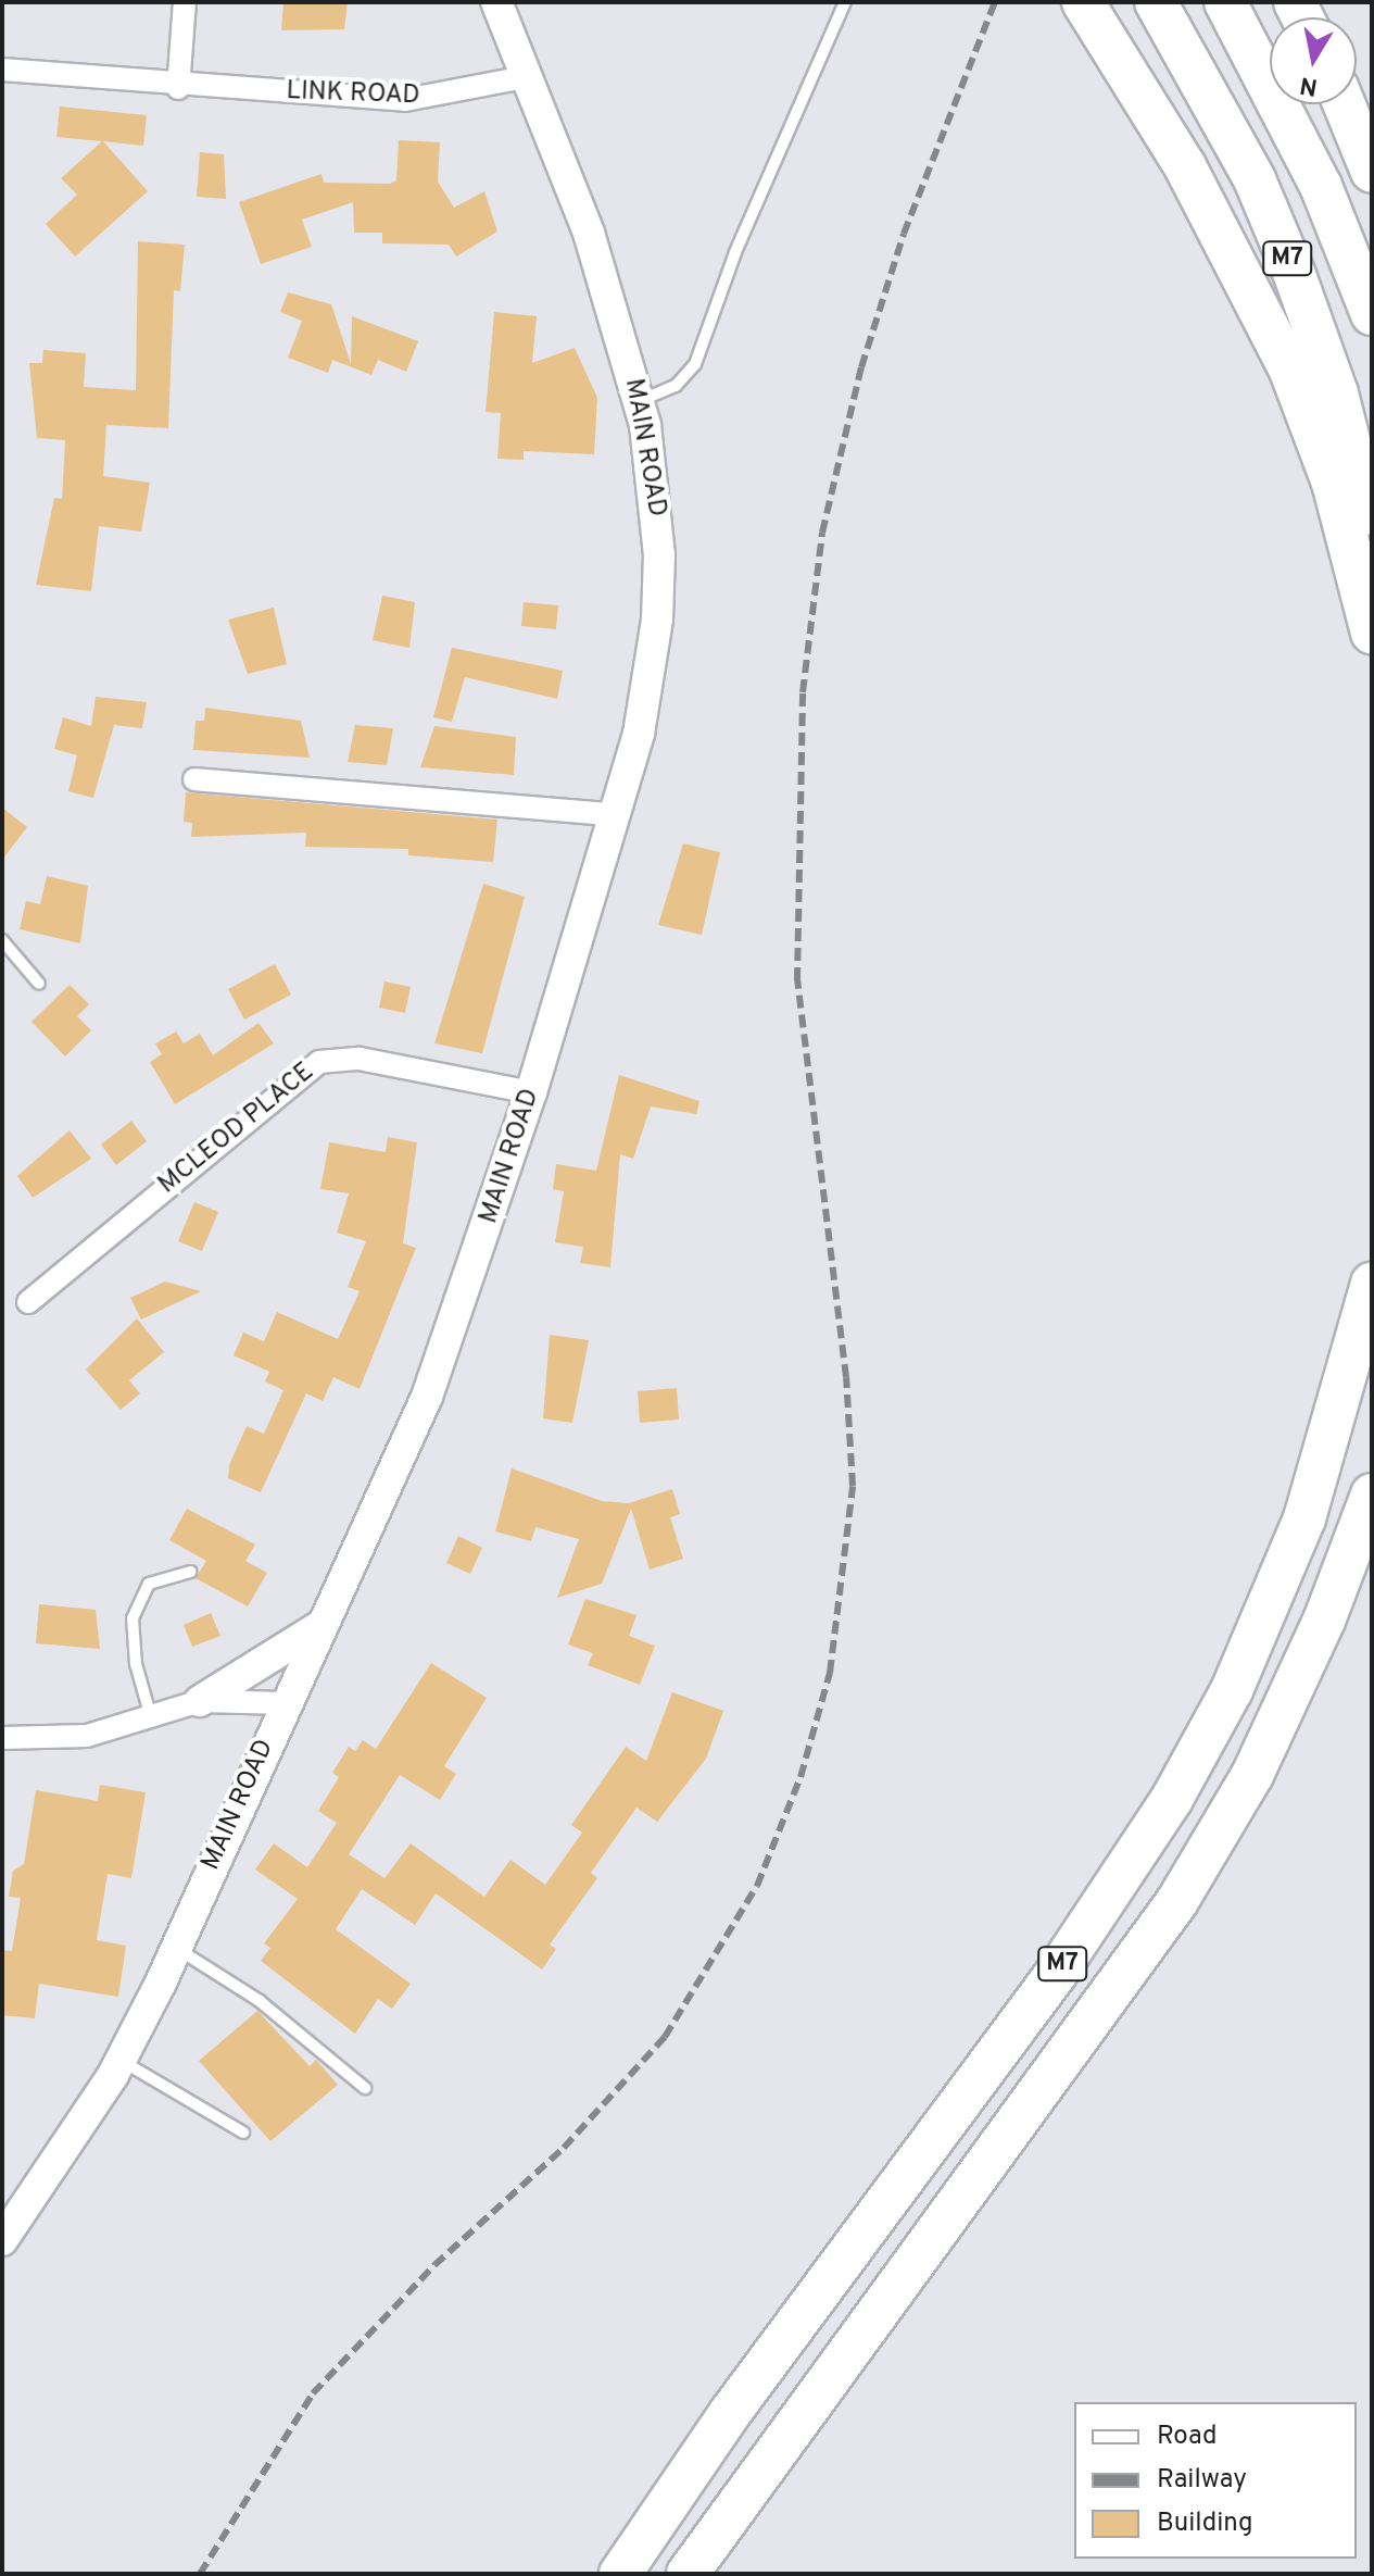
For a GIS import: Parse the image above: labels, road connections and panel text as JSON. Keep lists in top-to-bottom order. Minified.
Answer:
{"streets":{"highway":["M7"],"main road":["MAIN ROAD"],"street":["LINK ROAD","MCLEOD PLACE"]},"crossings":[["LINK ROAD","MAIN ROAD"],["MAIN ROAD","MCLEOD PLACE"]],"legend":["Road","Railway","Building"],"north":"bottom"}
